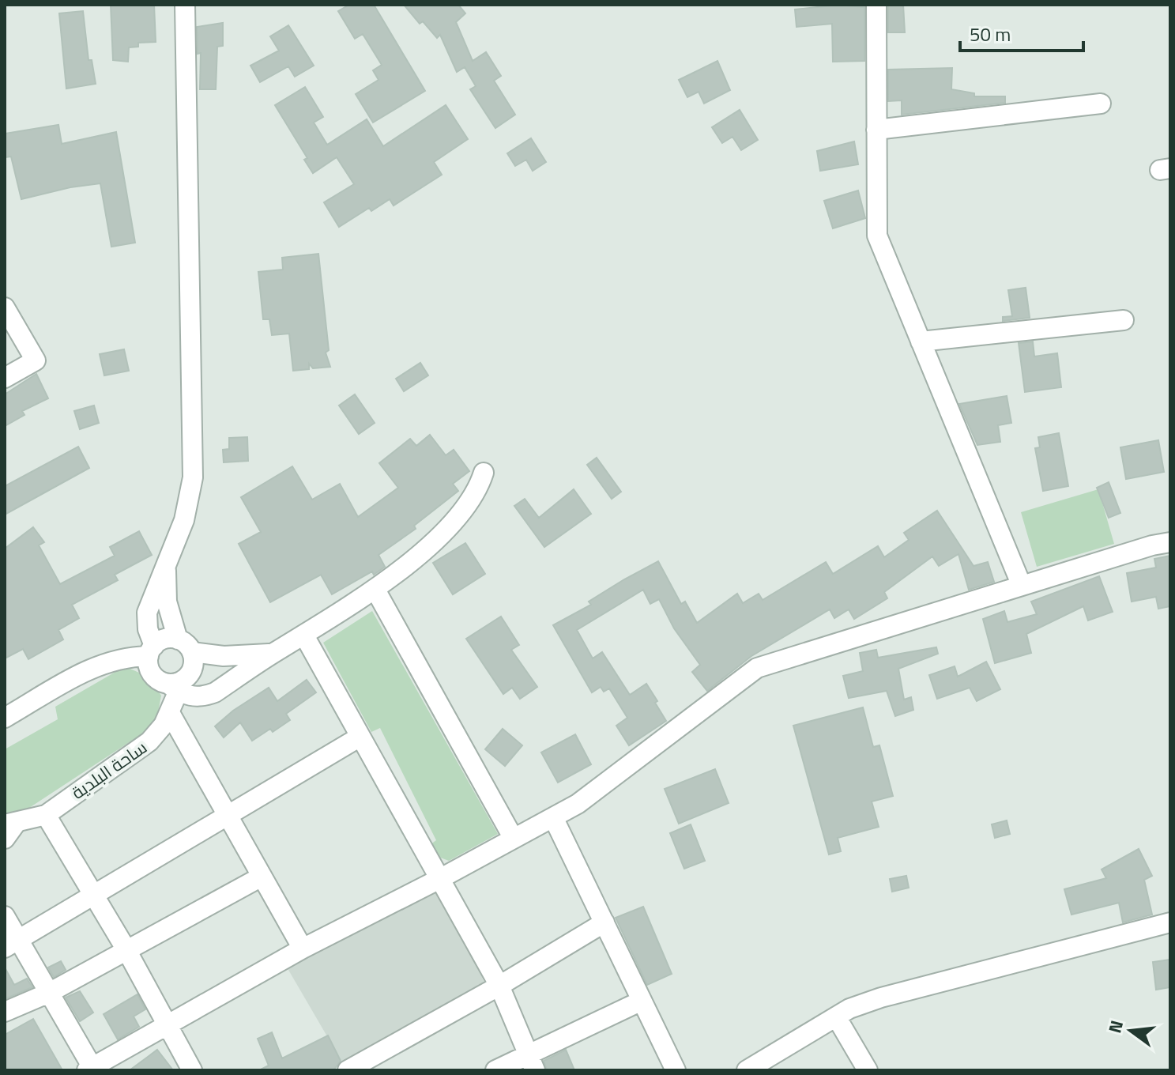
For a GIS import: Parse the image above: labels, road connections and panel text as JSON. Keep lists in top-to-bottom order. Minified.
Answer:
{"streets":{"street":["ساحة البلدية"]},"scale_bar":"50 m","north":"left"}
